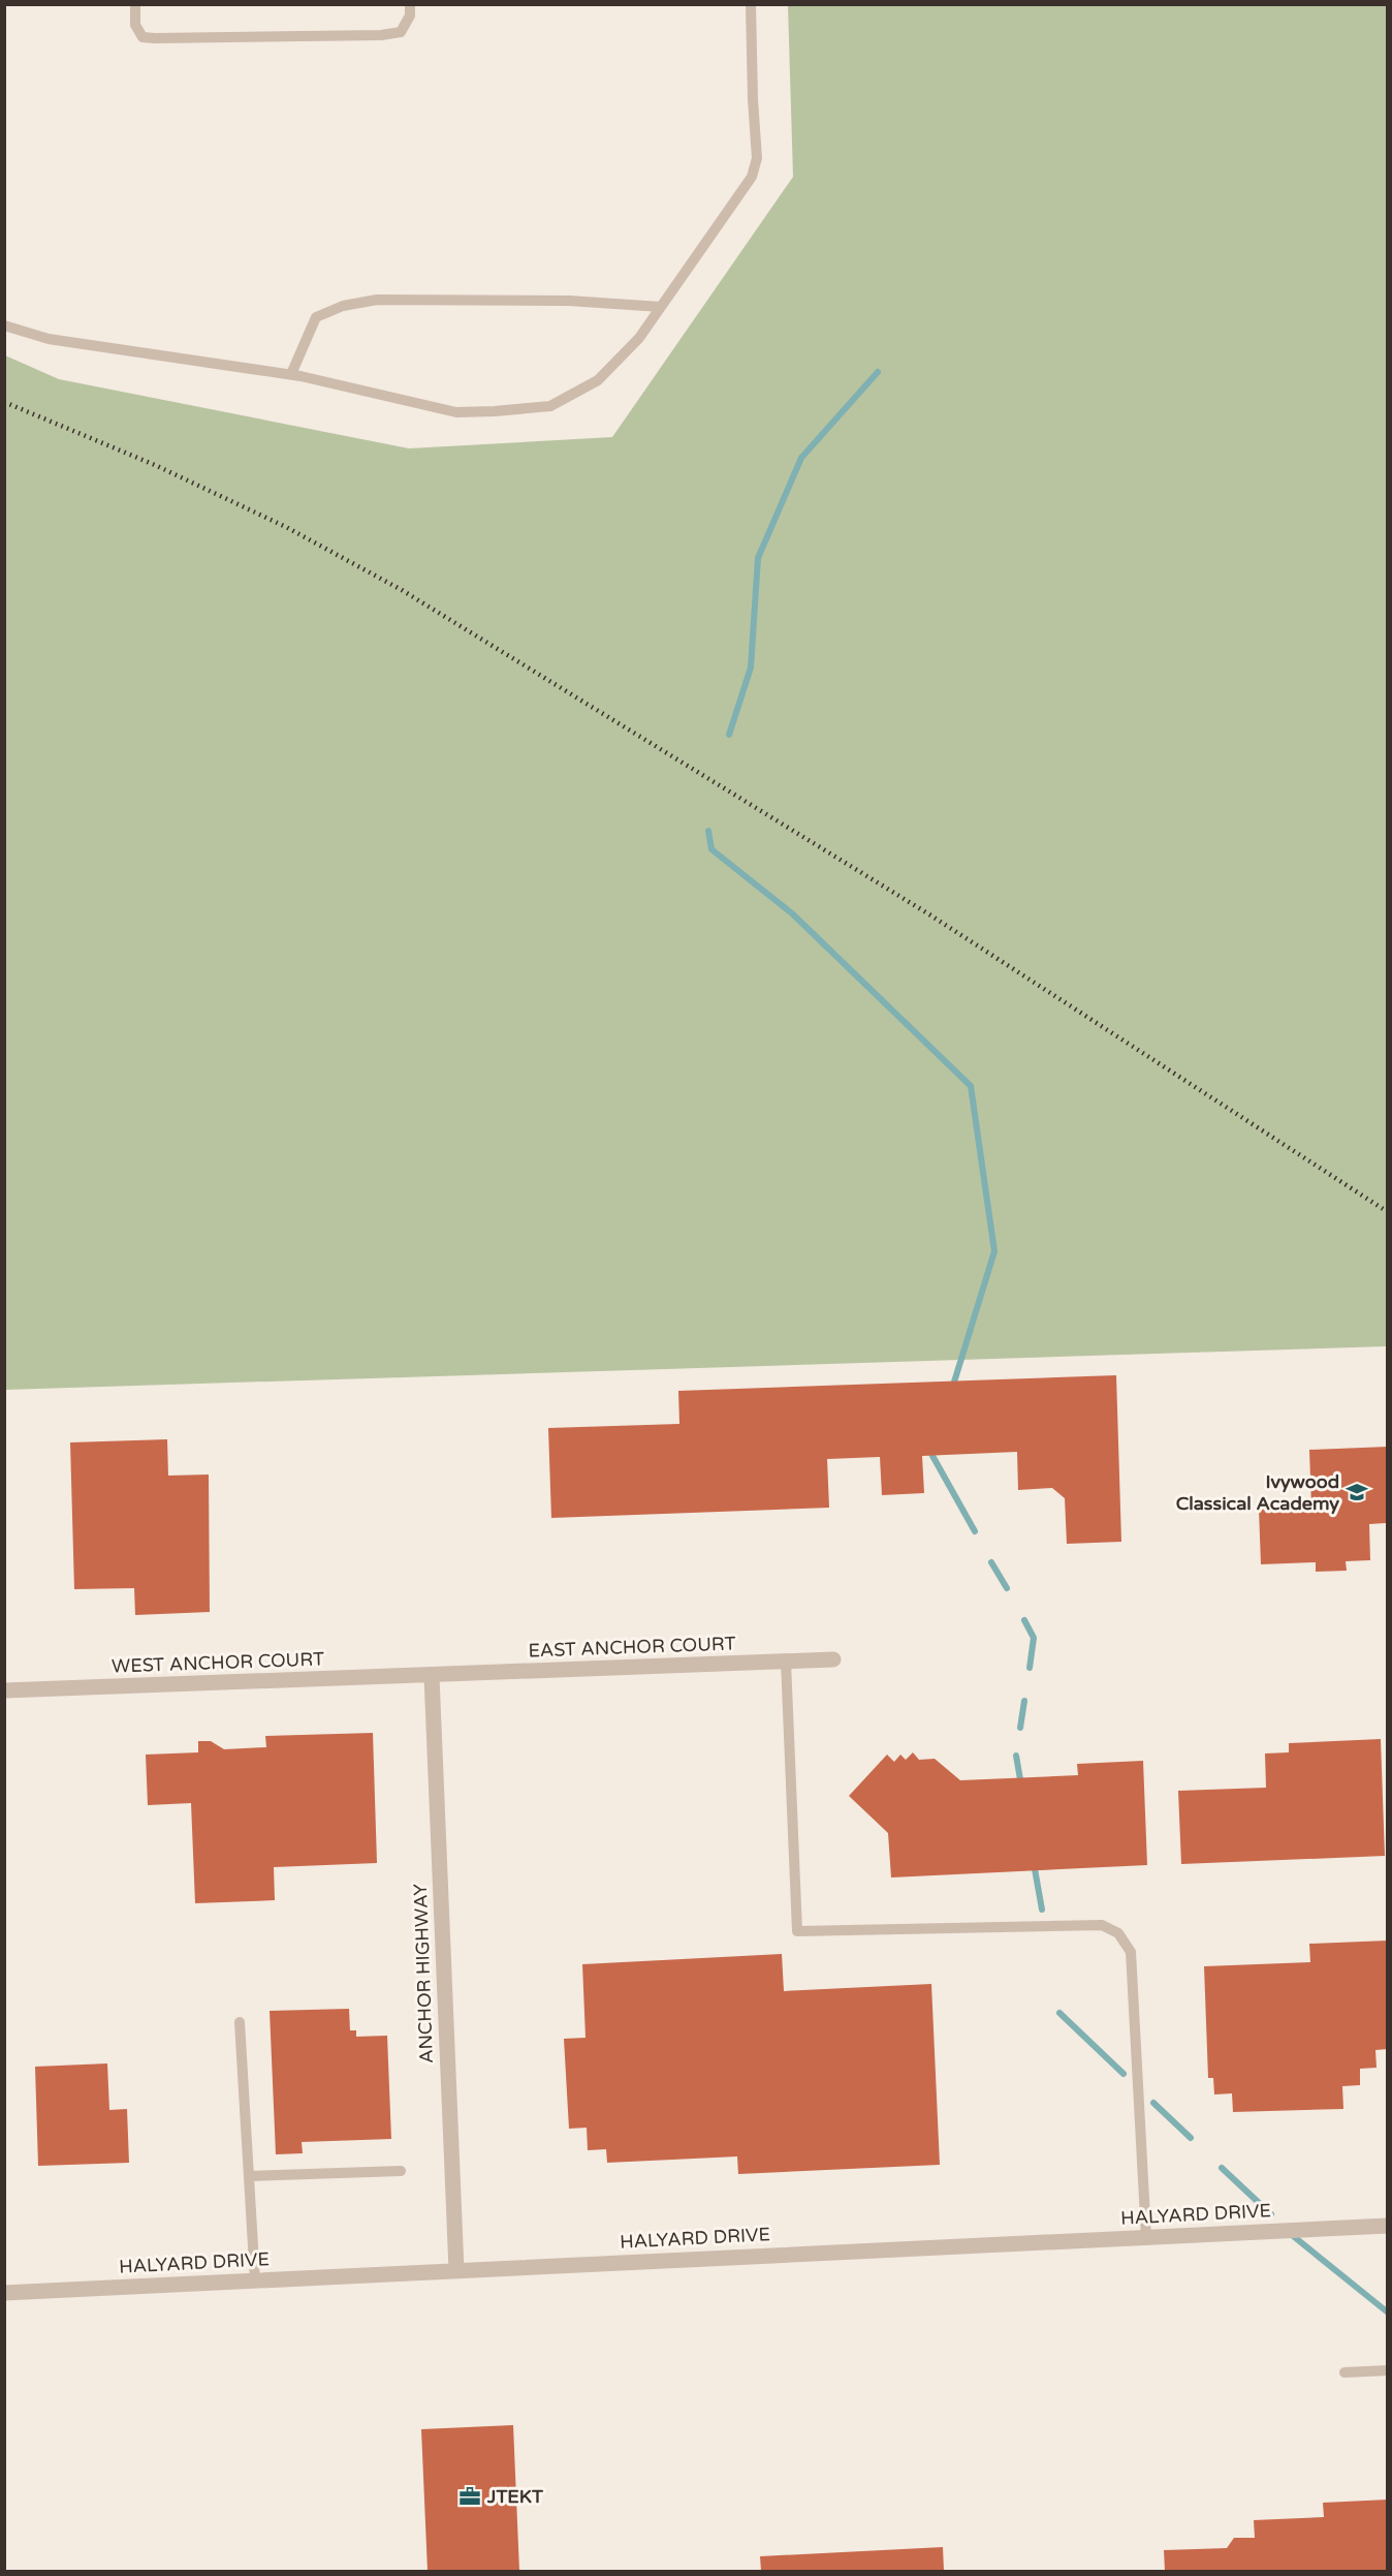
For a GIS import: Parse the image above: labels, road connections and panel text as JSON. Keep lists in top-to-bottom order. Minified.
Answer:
{"streets":{"street":["EAST ANCHOR COURT","WEST ANCHOR COURT","ANCHOR HIGHWAY","HALYARD DRIVE"]},"crossings":[["EAST ANCHOR COURT","WEST ANCHOR COURT"],["EAST ANCHOR COURT","ANCHOR HIGHWAY"],["WEST ANCHOR COURT","ANCHOR HIGHWAY"],["ANCHOR HIGHWAY","HALYARD DRIVE"]],"places":{"school or university":["Ivywood Classical Academy"],"office":["JTEKT"]}}
